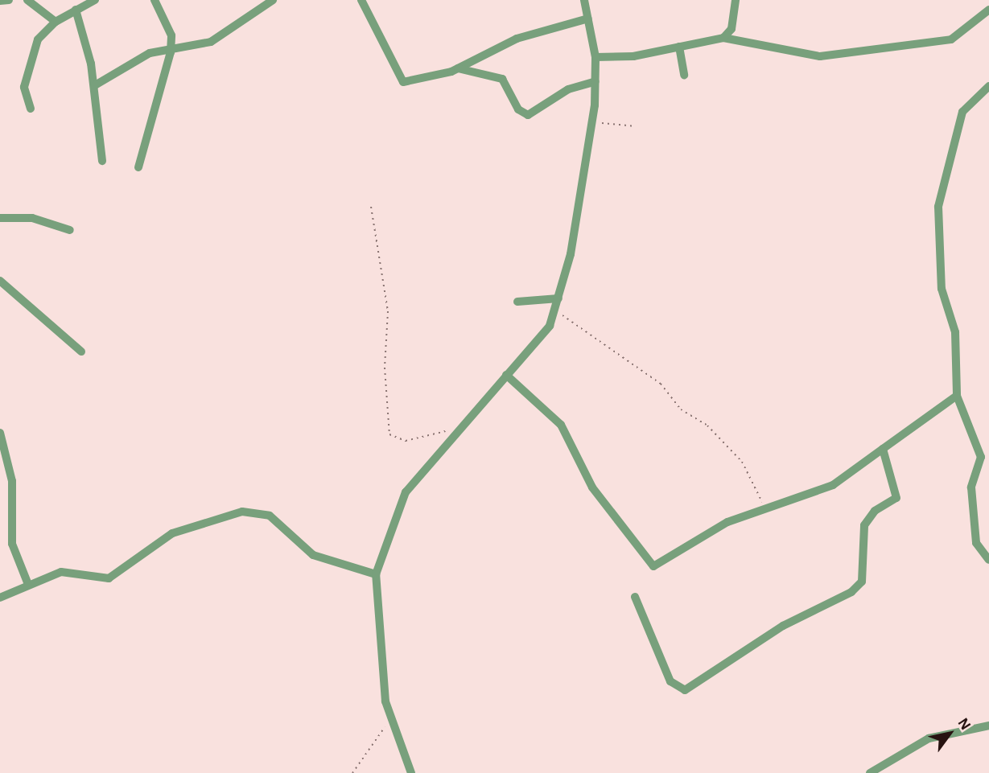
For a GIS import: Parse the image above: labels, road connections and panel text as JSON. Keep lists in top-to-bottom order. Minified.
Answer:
{"north":"top right"}
